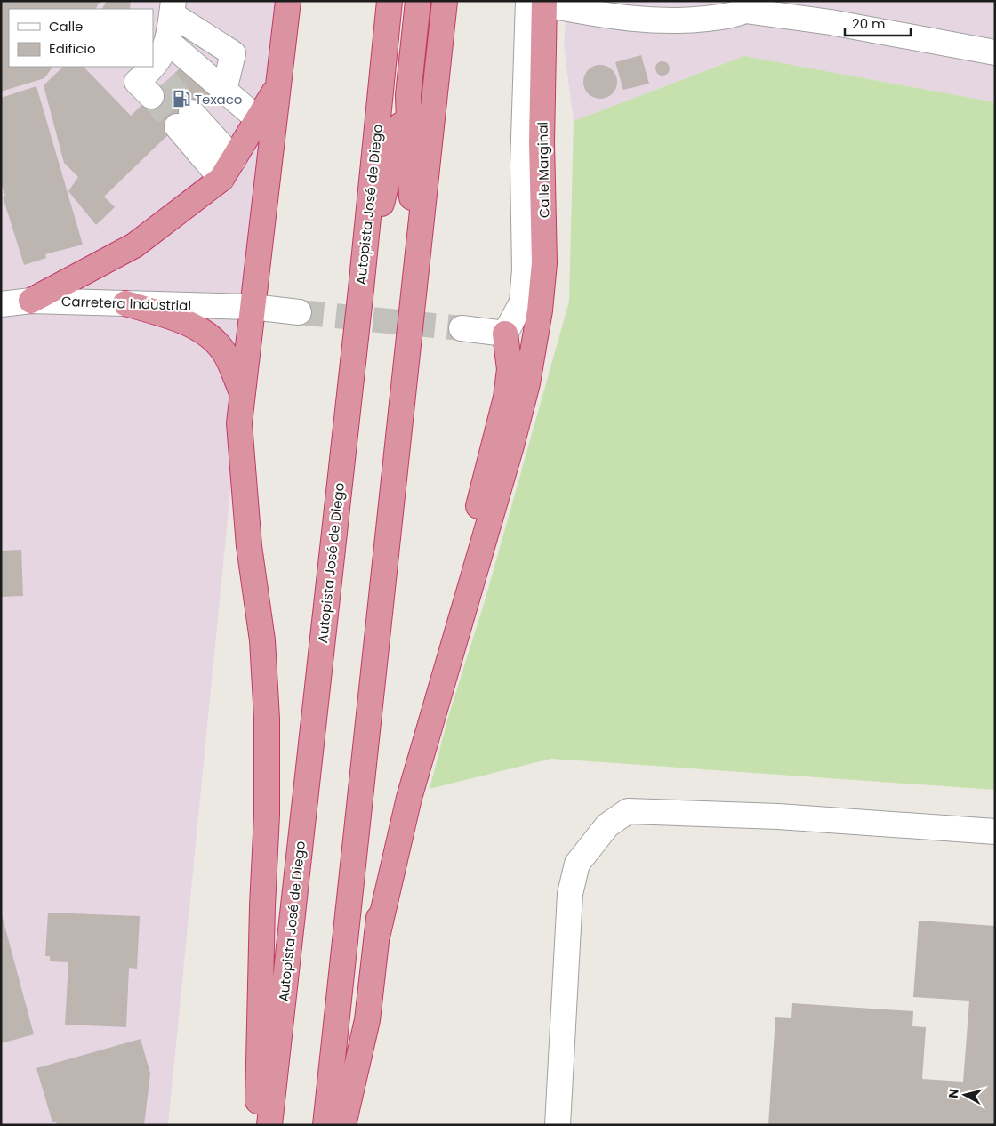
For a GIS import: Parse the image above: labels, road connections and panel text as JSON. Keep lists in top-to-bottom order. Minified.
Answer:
{"streets":{"highway":["Calle Marginal","Autopista José de Diego"],"street":["Carretera Industrial"]},"places":{"fuel station":["Texaco"]},"legend":["Calle","Edificio"],"scale_bar":"20 m","north":"left"}
